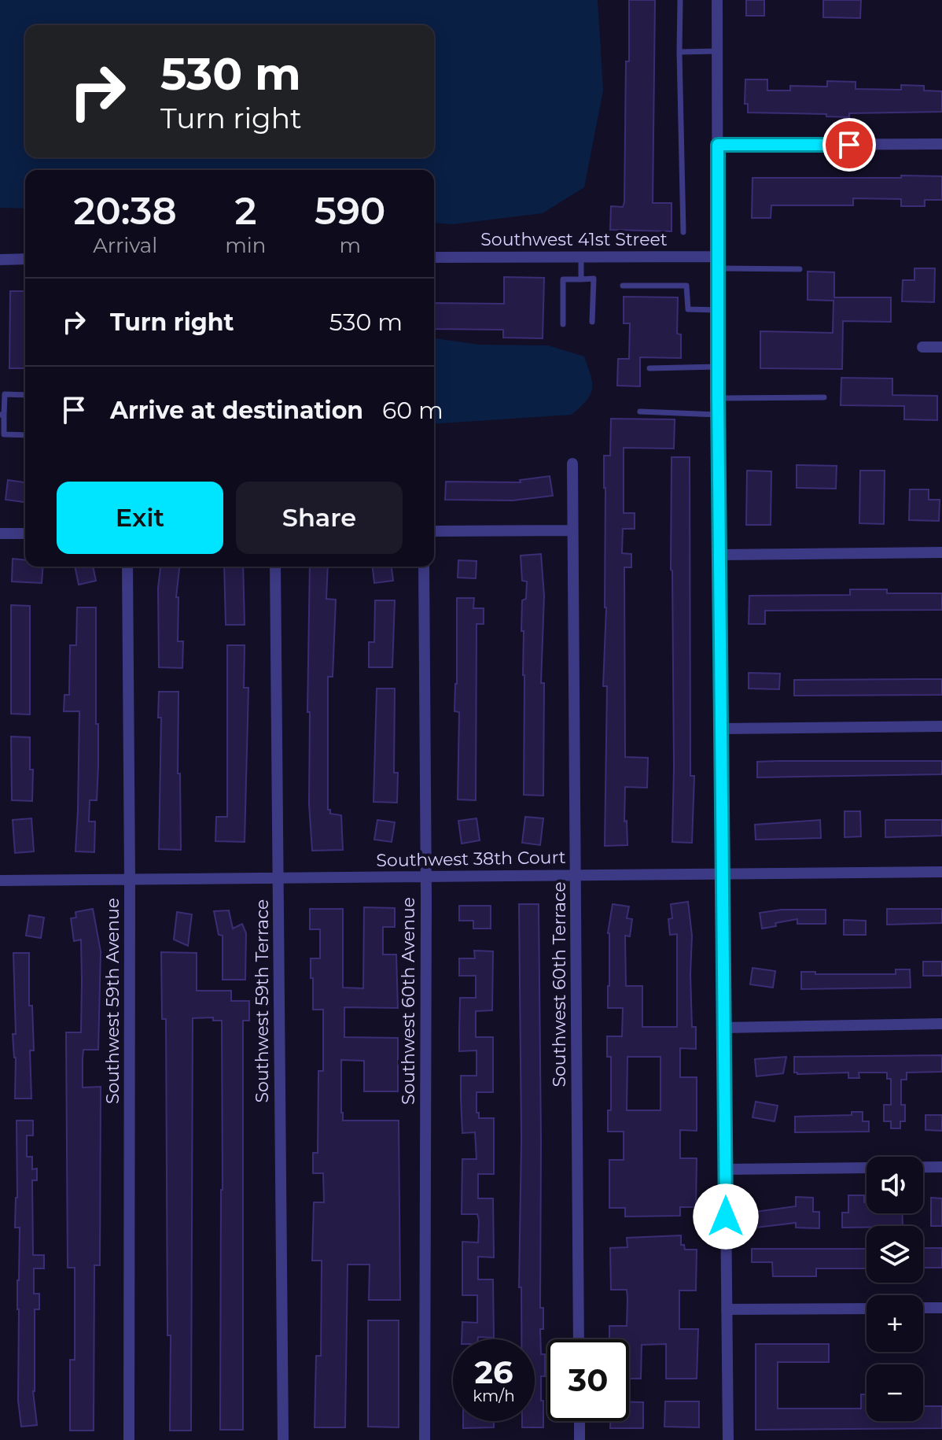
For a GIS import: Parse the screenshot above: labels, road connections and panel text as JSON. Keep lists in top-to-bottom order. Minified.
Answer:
{"streets":{"street":["Southwest 41st Street","Southwest 38th Court","Southwest 60th Terrace","Southwest 59th Avenue","Southwest 59th Terrace","Southwest 60th Avenue"]},"crossings":[["Southwest 38th Court","Southwest 60th Terrace"],["Southwest 38th Court","Southwest 59th Avenue"],["Southwest 38th Court","Southwest 59th Terrace"],["Southwest 38th Court","Southwest 60th Avenue"]],"page":{"turn":["530 m","Turn right"],"eta":["20:38","Arrival","2","min","590","m"],"list":[{"name":"Turn right","value":"530 m"},{"name":"Arrive at destination","value":"60 m"}],"buttons":["Exit","Share"],"map_buttons":["+","−"],"speed":"26 km/h","limit":"30"}}
